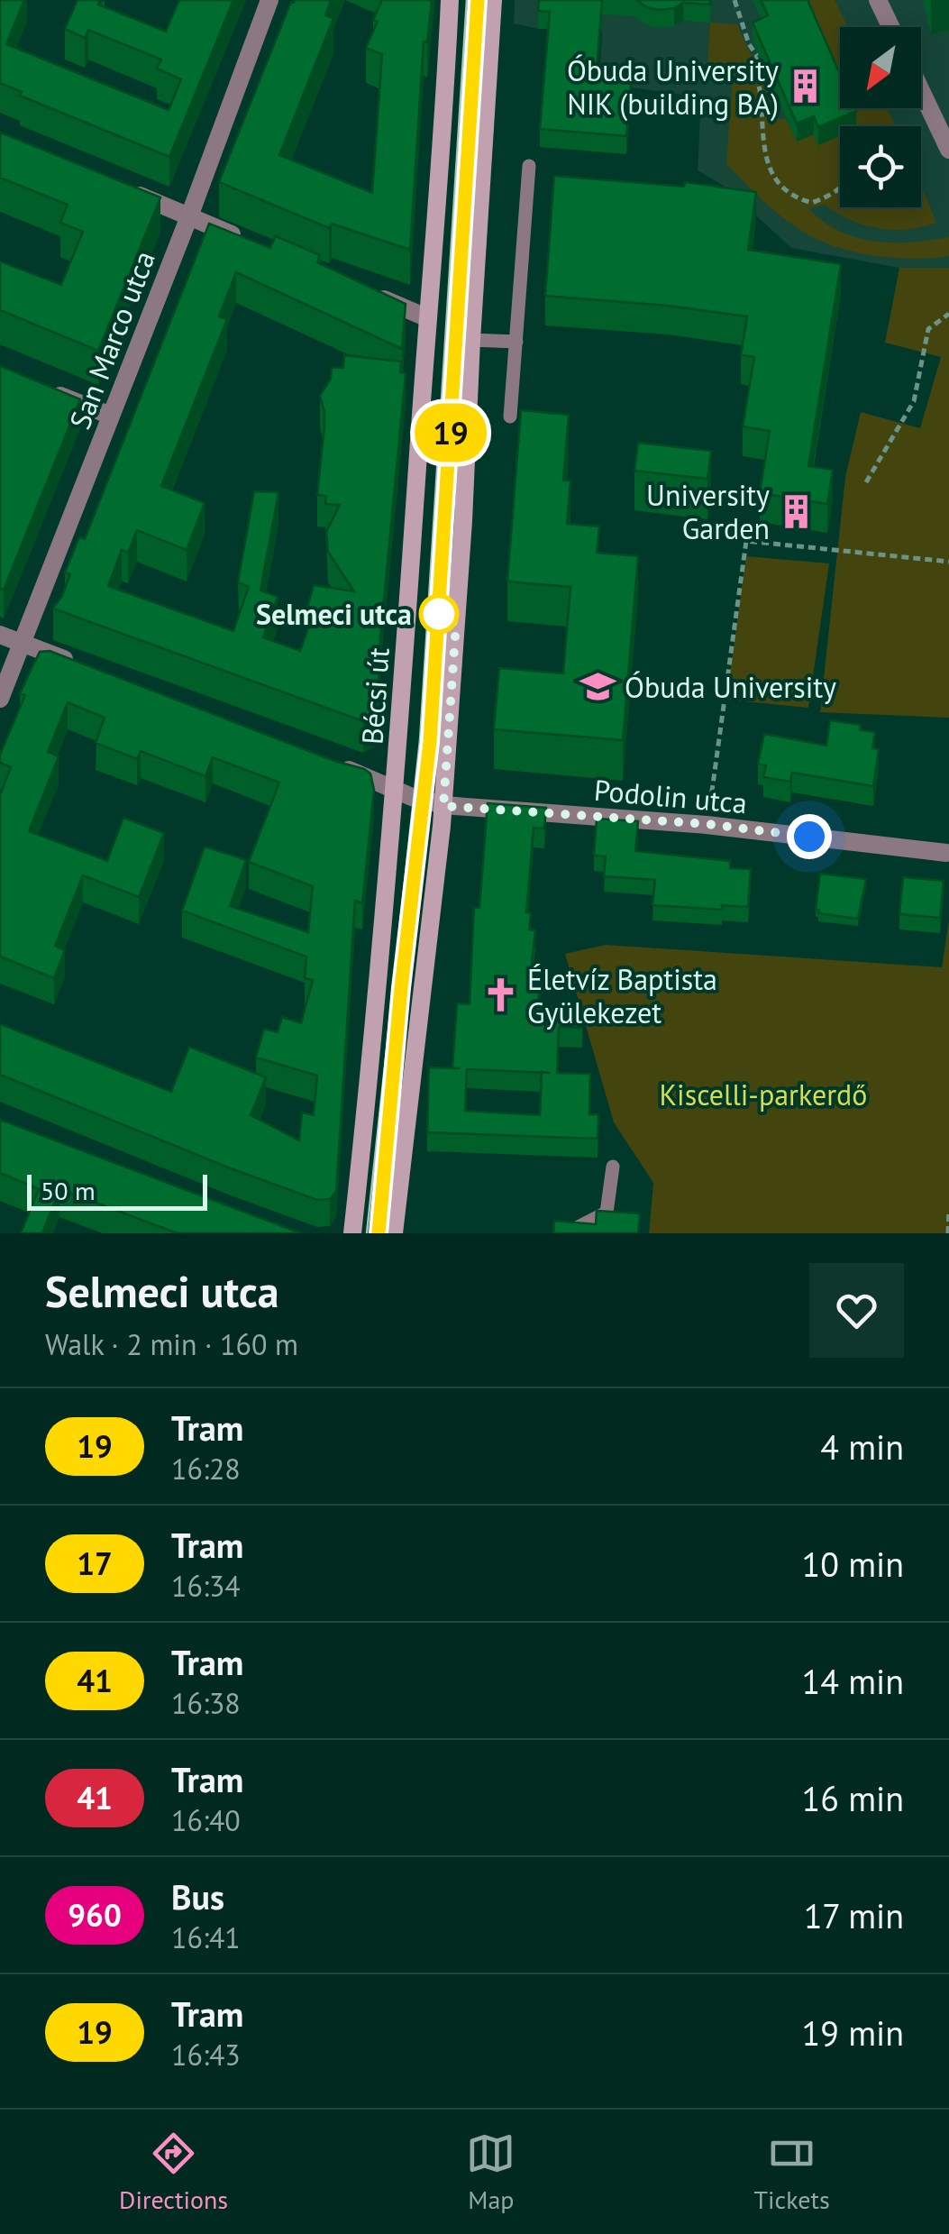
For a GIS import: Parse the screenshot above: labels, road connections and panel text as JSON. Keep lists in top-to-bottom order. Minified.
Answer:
{"streets":{"main road":["Bécsi út"],"street":["San Marco utca","Podolin utca"]},"crossings":[["Bécsi út","Podolin utca"]],"parks":["Kiscelli-parkerdő"],"places":{"building":["Óbuda University NIK (building BA)","University Garden"],"other":["Selmeci utca"],"school or university":["Óbuda University"],"church":["Életvíz Baptista Gyülekezet"]},"lines":["tram line 19"],"scale_bar":"50 m","north":"bottom left","page":{"on_map":"19","scale":"50 m","heading":["Selmeci utca","Walk · 2 min · 160 m"],"list":[{"mark":"19","name":"Tram","note":"16:28","value":"4 min"},{"mark":"17","name":"Tram","note":"16:34","value":"10 min"},{"mark":"41","name":"Tram","note":"16:38","value":"14 min"},{"mark":"41","name":"Tram","note":"16:40","value":"16 min"},{"mark":"960","name":"Bus","note":"16:41","value":"17 min"},{"mark":"19","name":"Tram","note":"16:43","value":"19 min"}],"tabs":["Directions","Map","Tickets"]}}
